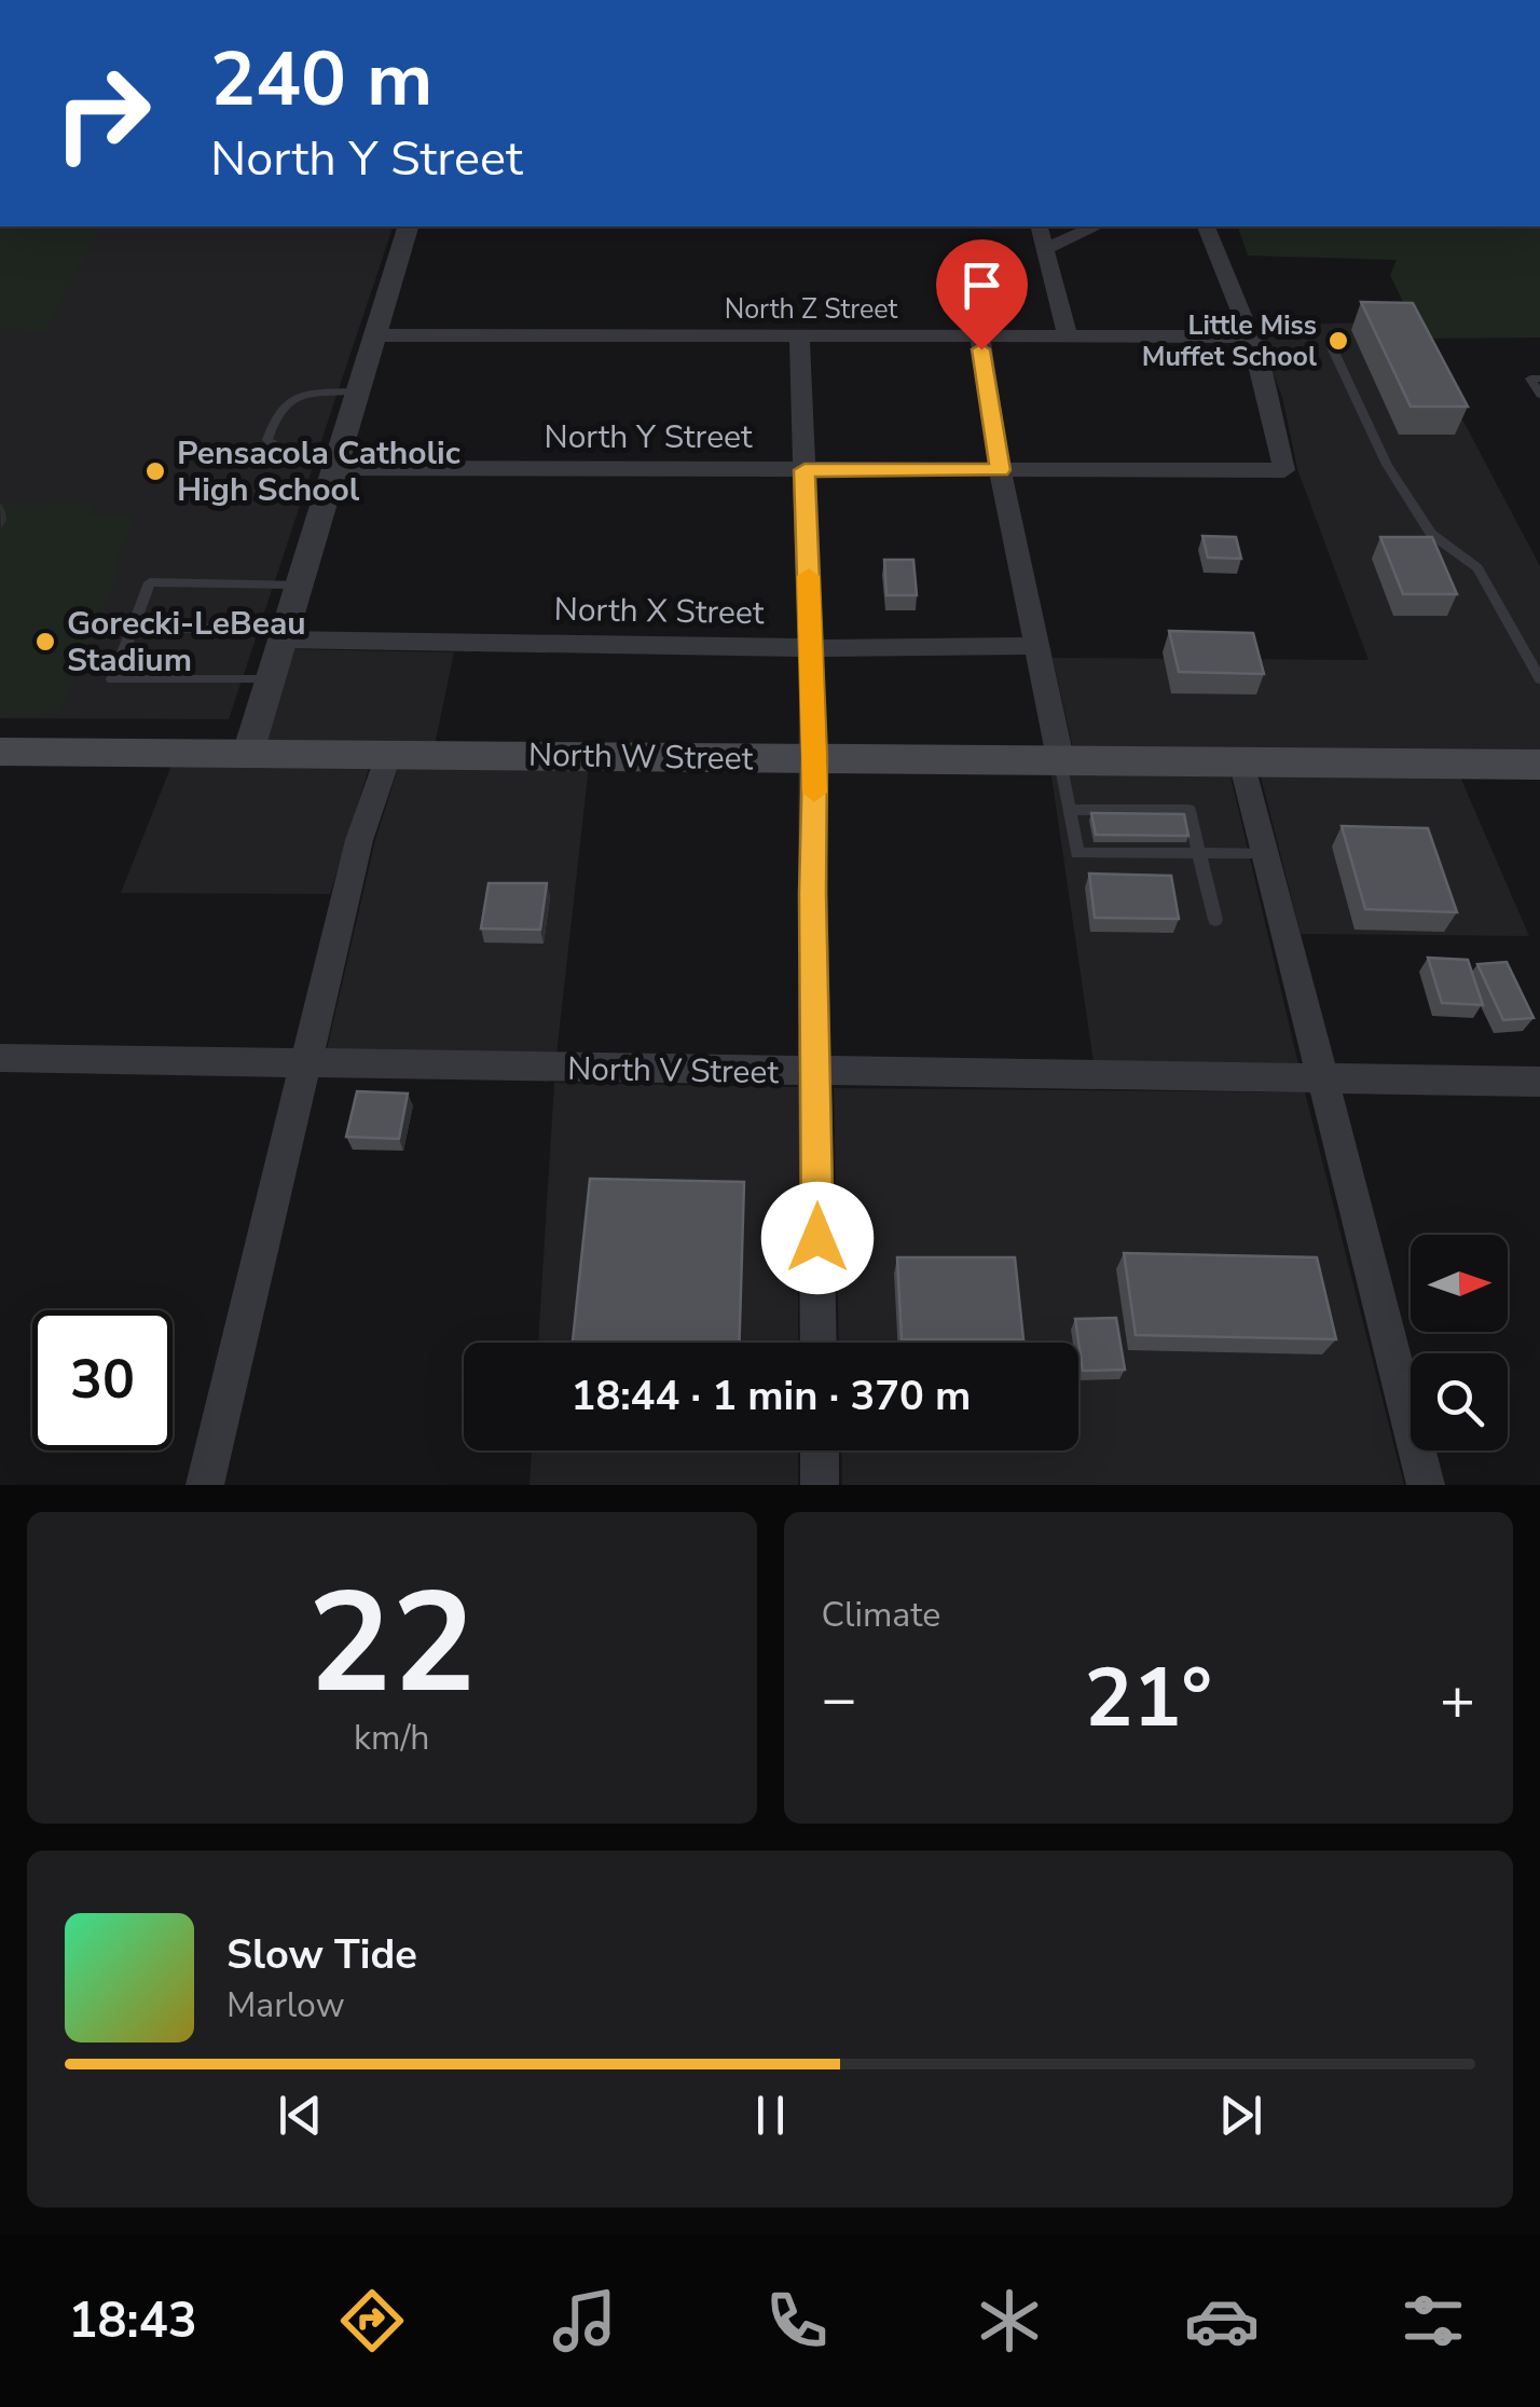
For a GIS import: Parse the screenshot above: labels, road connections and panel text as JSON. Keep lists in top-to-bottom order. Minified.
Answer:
{"streets":{"main road":["North W Street"],"street":["North Z Street","North Y Street","North X Street","North V Street"]},"crossings":[["North Z Street","North Y Street"]],"places":["Little Miss Muffet School","Pensacola Catholic High School","Gorecki-LeBeau Stadium"],"north":"right","page":{"turn":["240 m","North Y Street"],"limit":"30","trip":"18:44 · 1 min · 370 m","tile":[["22","km/h"],"Climate"],"heat":["−","21°","+"],"song":["Slow Tide","Marlow"],"tabs":"18:43"}}
